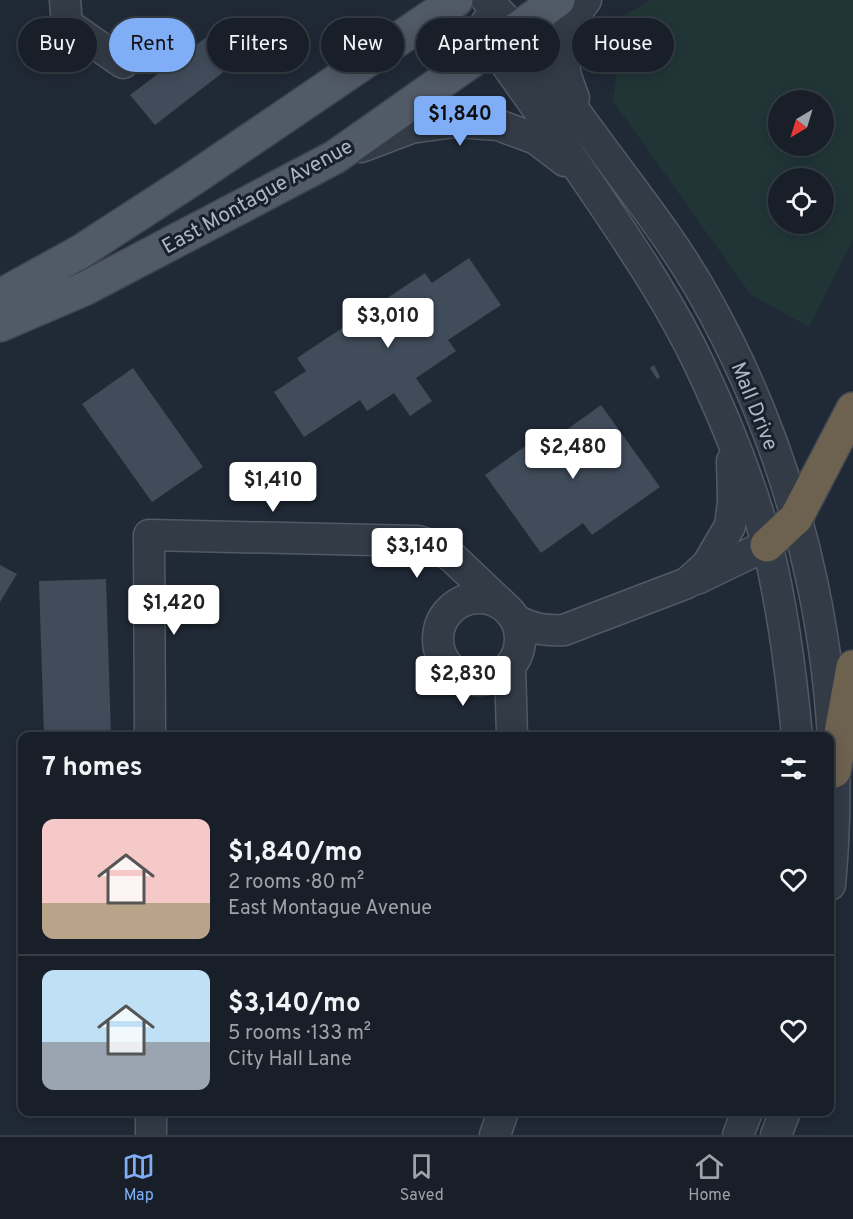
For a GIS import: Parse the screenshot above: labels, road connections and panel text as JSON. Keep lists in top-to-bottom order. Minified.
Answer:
{"streets":{"main road":["East Montague Avenue"],"street":["Mall Drive"]},"north":"bottom left","page":{"chip":["Buy","Rent","Filters","New","Apartment","House"],"price":["$1,840","$3,010","$2,480","$1,410","$3,140","$1,420","$2,830"],"heading":"7 homes","list":[{"name":"$1,840/mo","note":"2 rooms · 80 m² · East Montague Avenue"},{"name":"$3,140/mo","note":"5 rooms · 133 m² · City Hall Lane"}],"tabs":["Map","Saved","Home"]}}
